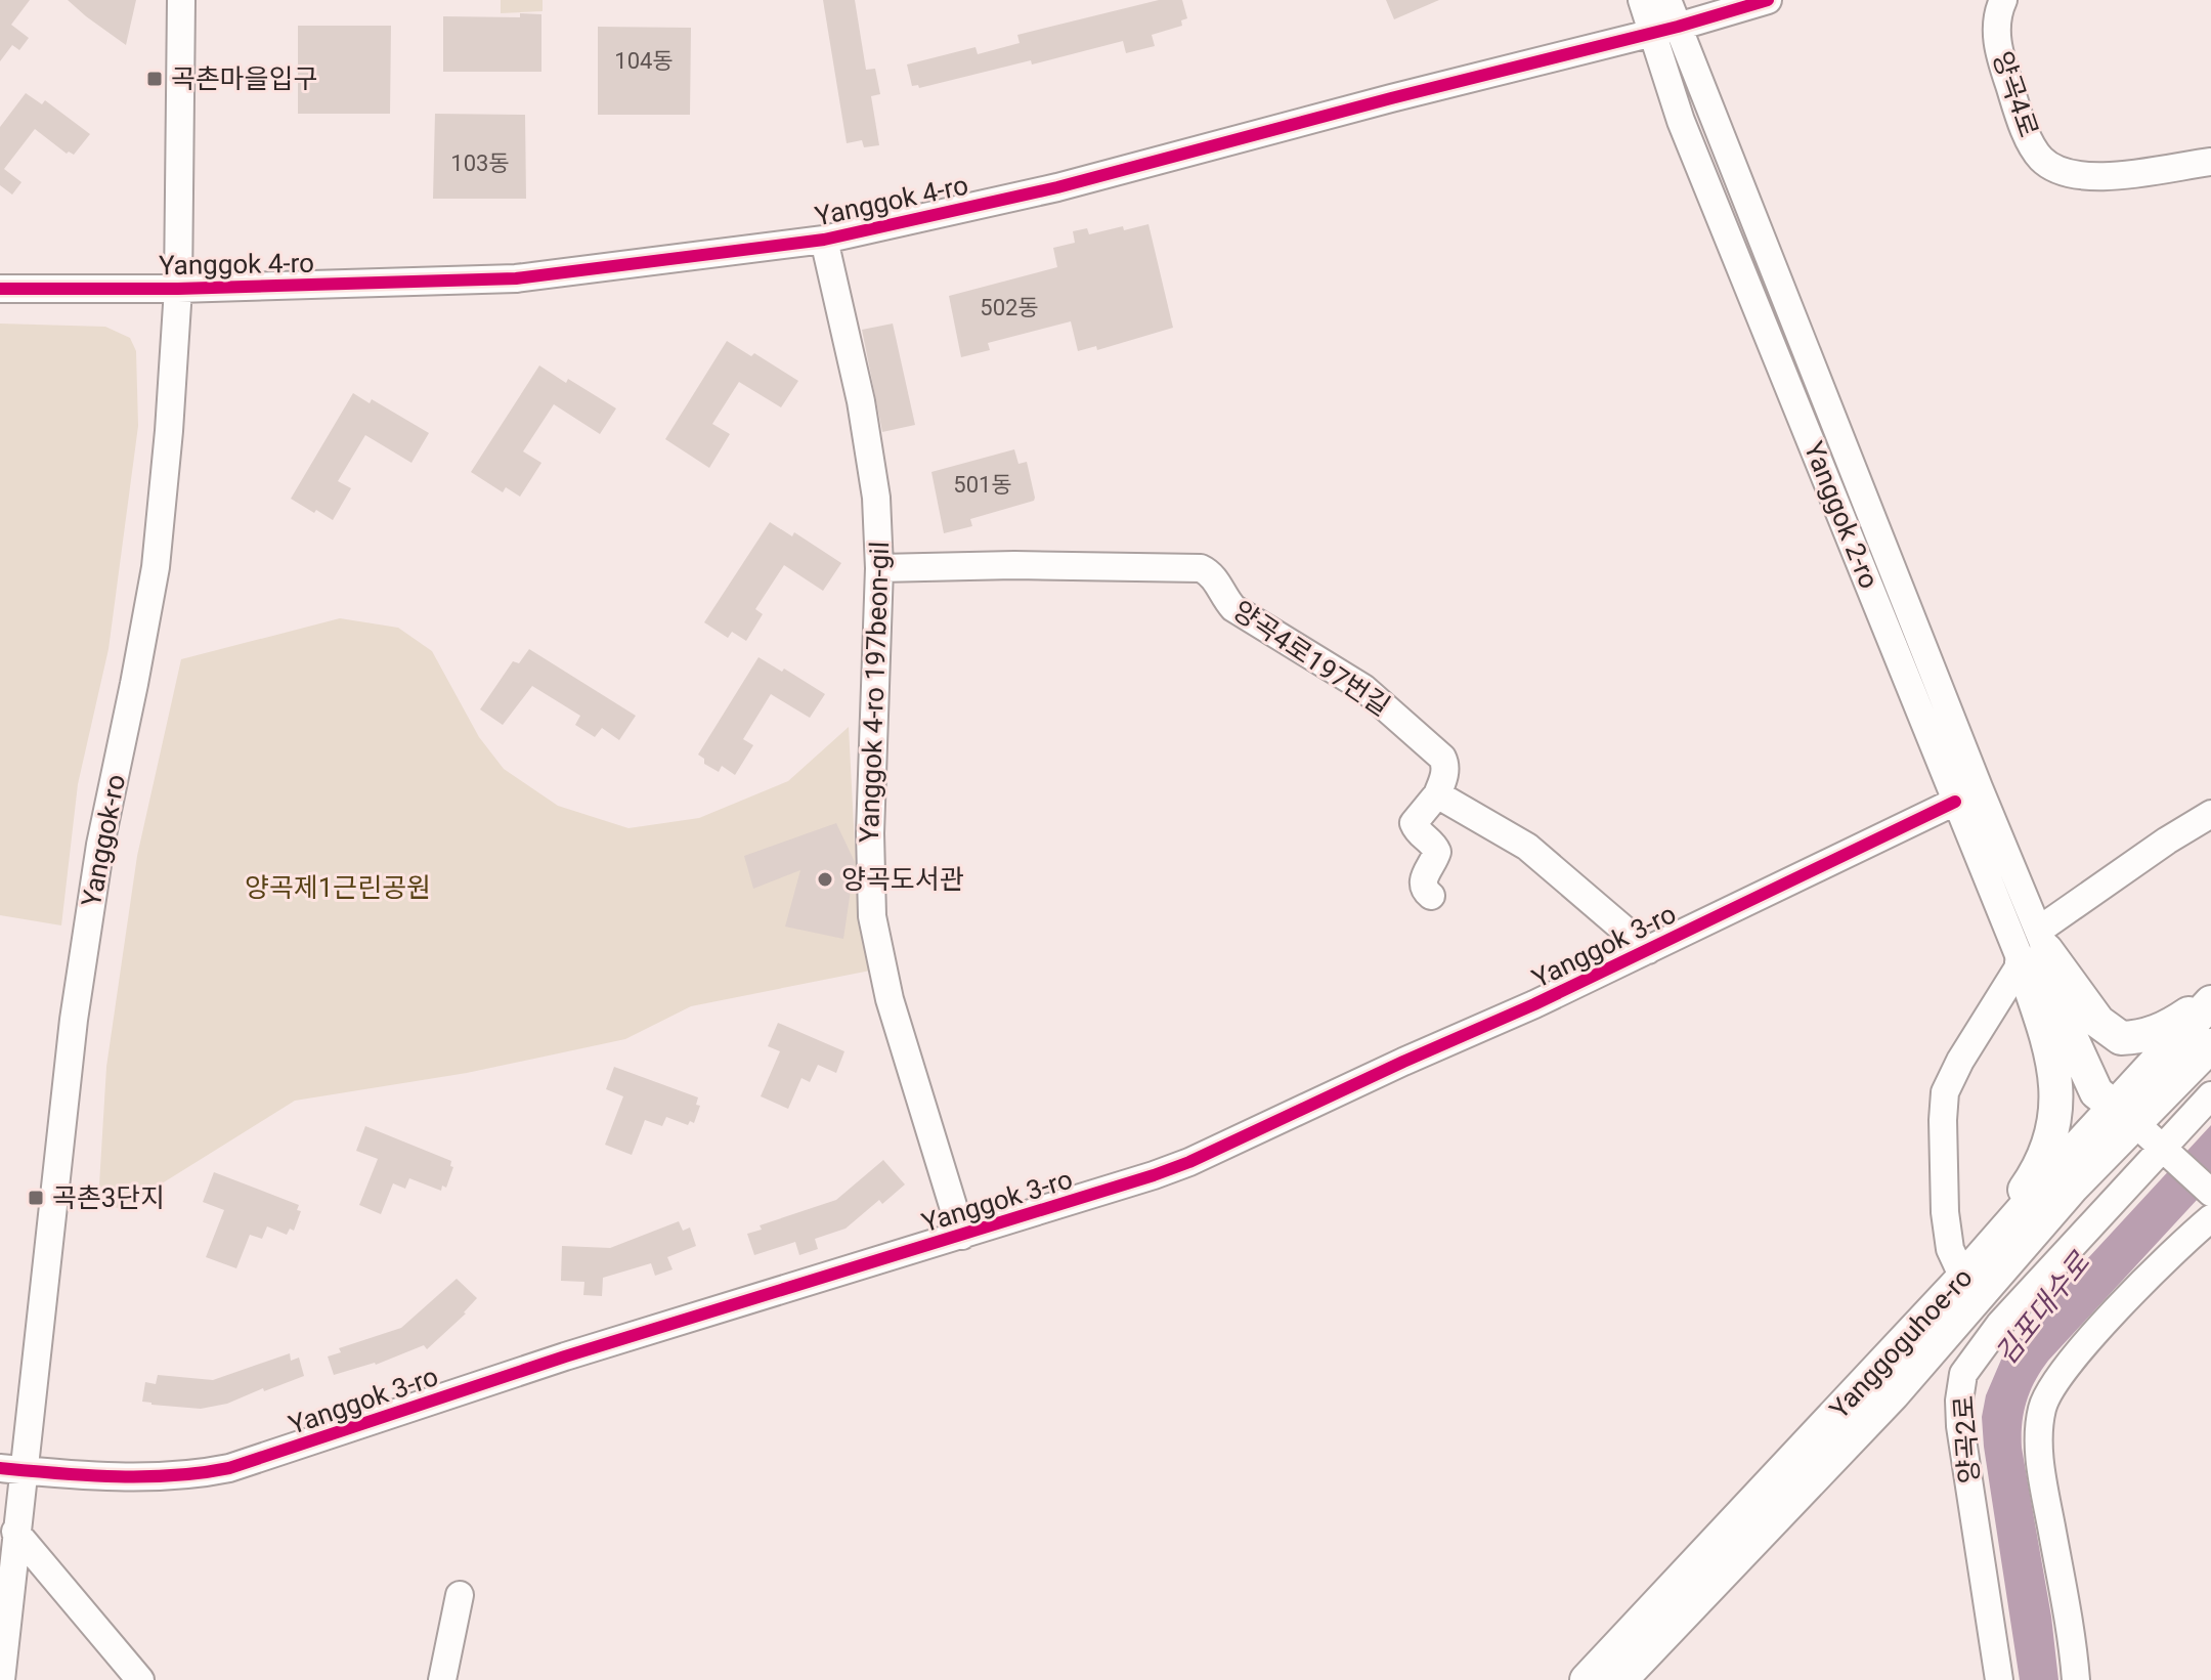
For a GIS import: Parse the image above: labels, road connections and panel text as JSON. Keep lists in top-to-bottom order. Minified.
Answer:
{"streets":{"main road":["Yanggok 2-ro","Yanggoguhoe-ro"],"street":["양곡4로","Yanggok 4-ro","양곡4로197번길","Yanggok 4-ro 197beon-gil","Yanggok-ro","Yanggok 3-ro","양곡2로"]},"crossings":[["Yanggok 4-ro","Yanggok 2-ro"],["Yanggok 4-ro","Yanggok 4-ro 197beon-gil"],["Yanggok 4-ro","Yanggok-ro"],["Yanggok 2-ro","Yanggok 3-ro"],["Yanggok 2-ro","Yanggoguhoe-ro"],["양곡4로197번길","Yanggok 4-ro 197beon-gil"],["Yanggok 4-ro 197beon-gil","Yanggok 3-ro"],["Yanggok-ro","Yanggok 3-ro"]],"water":["김포대수로"],"parks":["양곡제1근린공원"],"places":{"transit":["곡촌마을입구","곡촌3단지"],"other":["양곡도서관"]},"house_numbers":["104동","103동","502동","501동"]}
